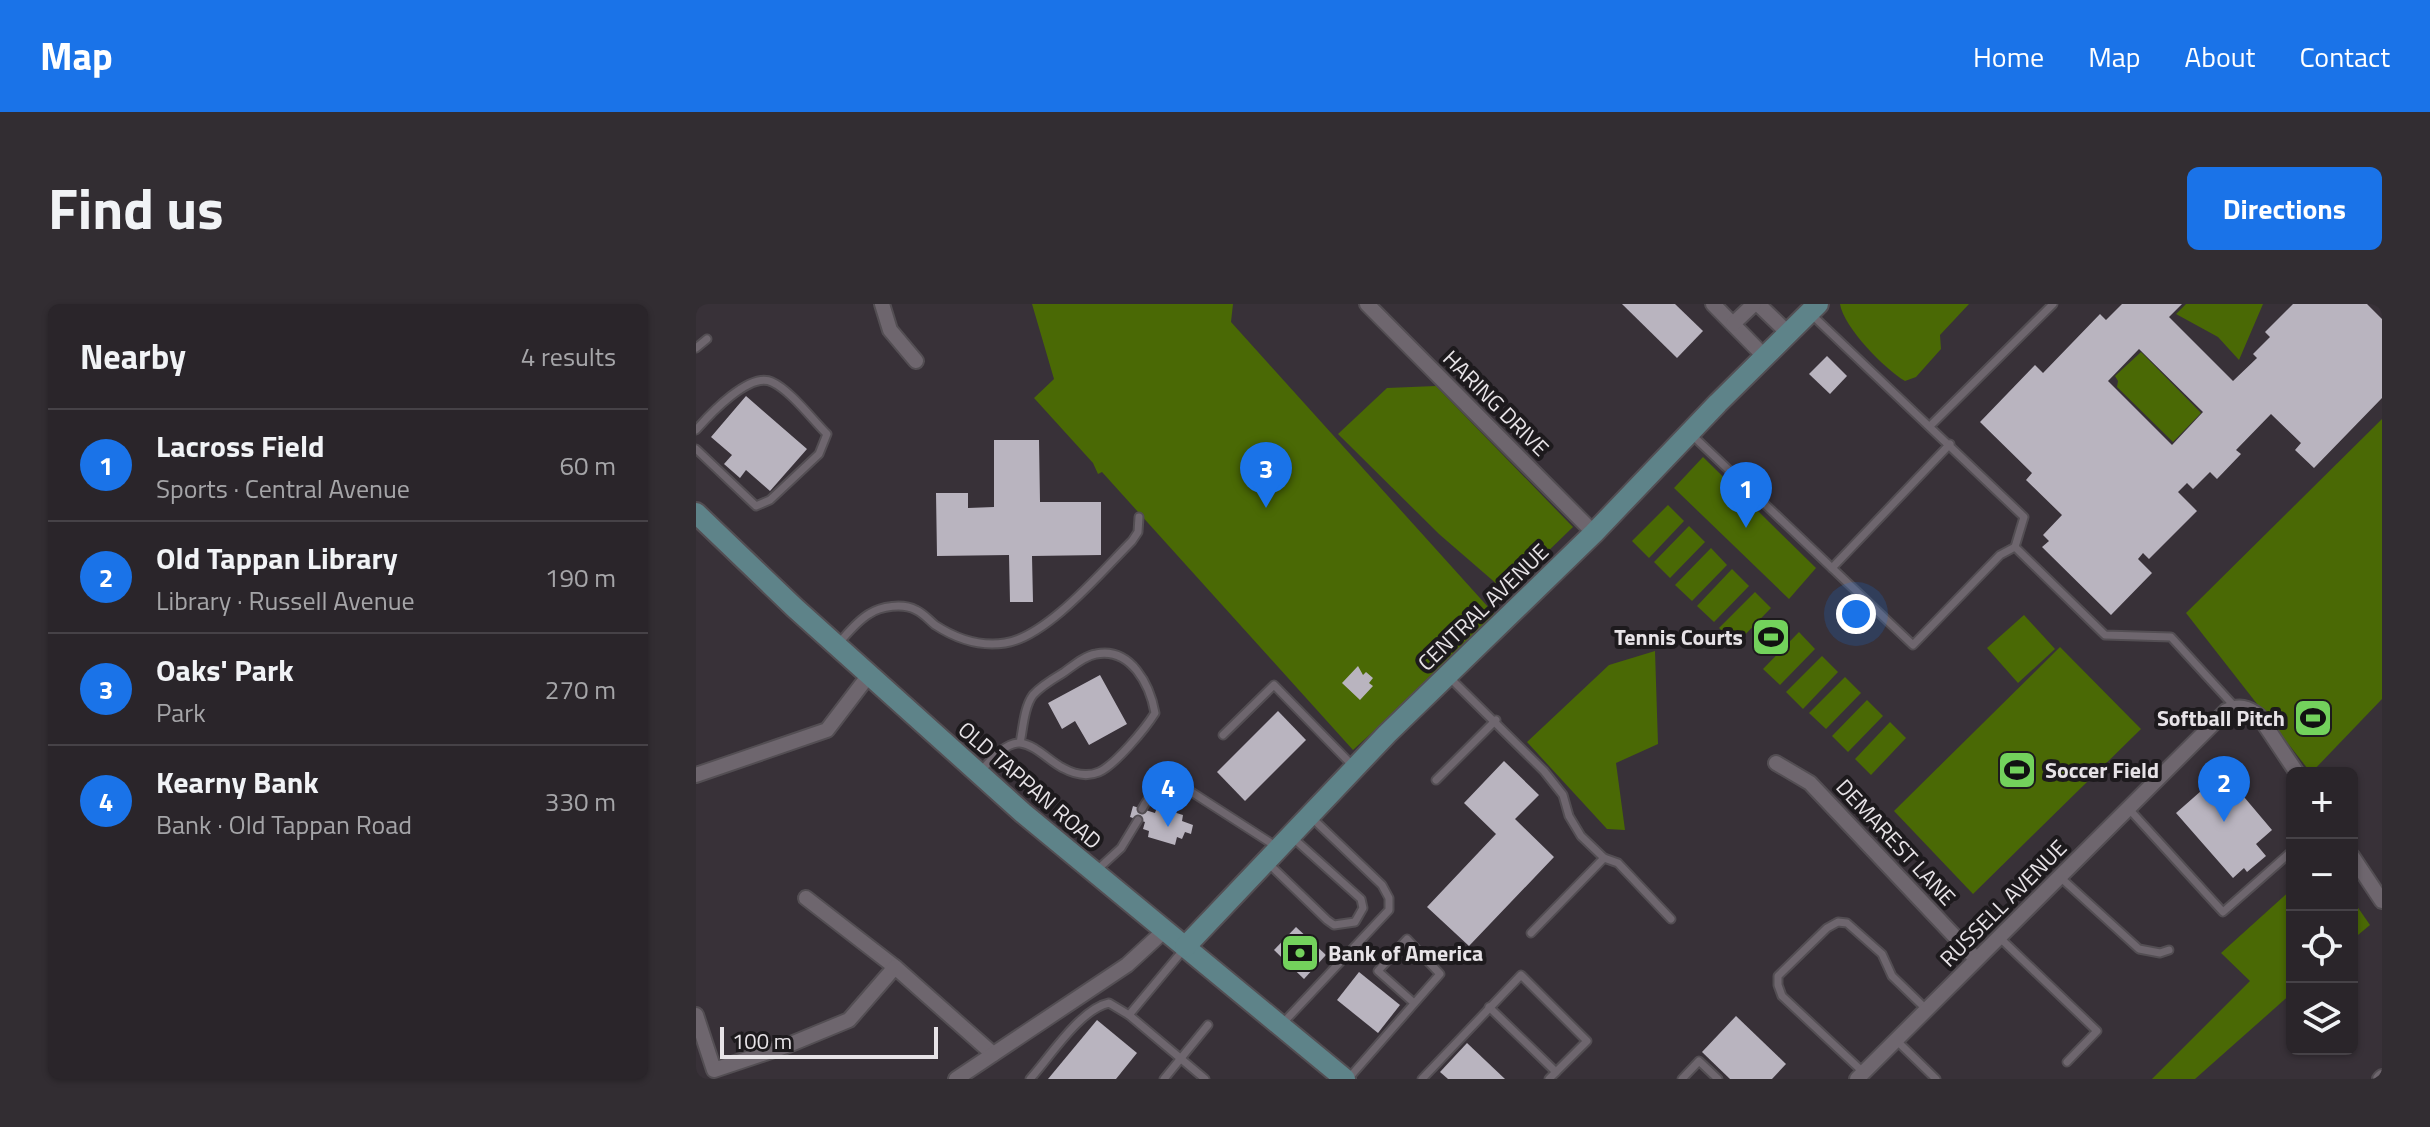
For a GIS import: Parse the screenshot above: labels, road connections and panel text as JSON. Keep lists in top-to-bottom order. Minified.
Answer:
{"streets":{"street":["HARING DRIVE","CENTRAL AVENUE","OLD TAPPAN ROAD","DEMAREST LANE","RUSSELL AVENUE"]},"crossings":[["HARING DRIVE","CENTRAL AVENUE"],["CENTRAL AVENUE","OLD TAPPAN ROAD"],["DEMAREST LANE","RUSSELL AVENUE"]],"places":{"sports":["Tennis Courts","Softball Pitch","Soccer Field"],"bank":["Bank of America"]},"scale_bar":"100 m","page":{"header":"Map","nav":["Home","Map","About","Contact"],"title":"Find us","buttons":"Directions","heading":["Nearby","4 results"],"list":[{"mark":"1","name":"Lacross Field","note":"Sports · Central Avenue","value":"60 m"},{"mark":"2","name":"Old Tappan Library","note":"Library · Russell Avenue","value":"190 m"},{"mark":"3","name":"Oaks' Park","note":"Park","value":"270 m"},{"mark":"4","name":"Kearny Bank","note":"Bank · Old Tappan Road","value":"330 m"}],"pins":["3","1","2","4"],"map_buttons":["+","−"],"scale":"100 m"}}
